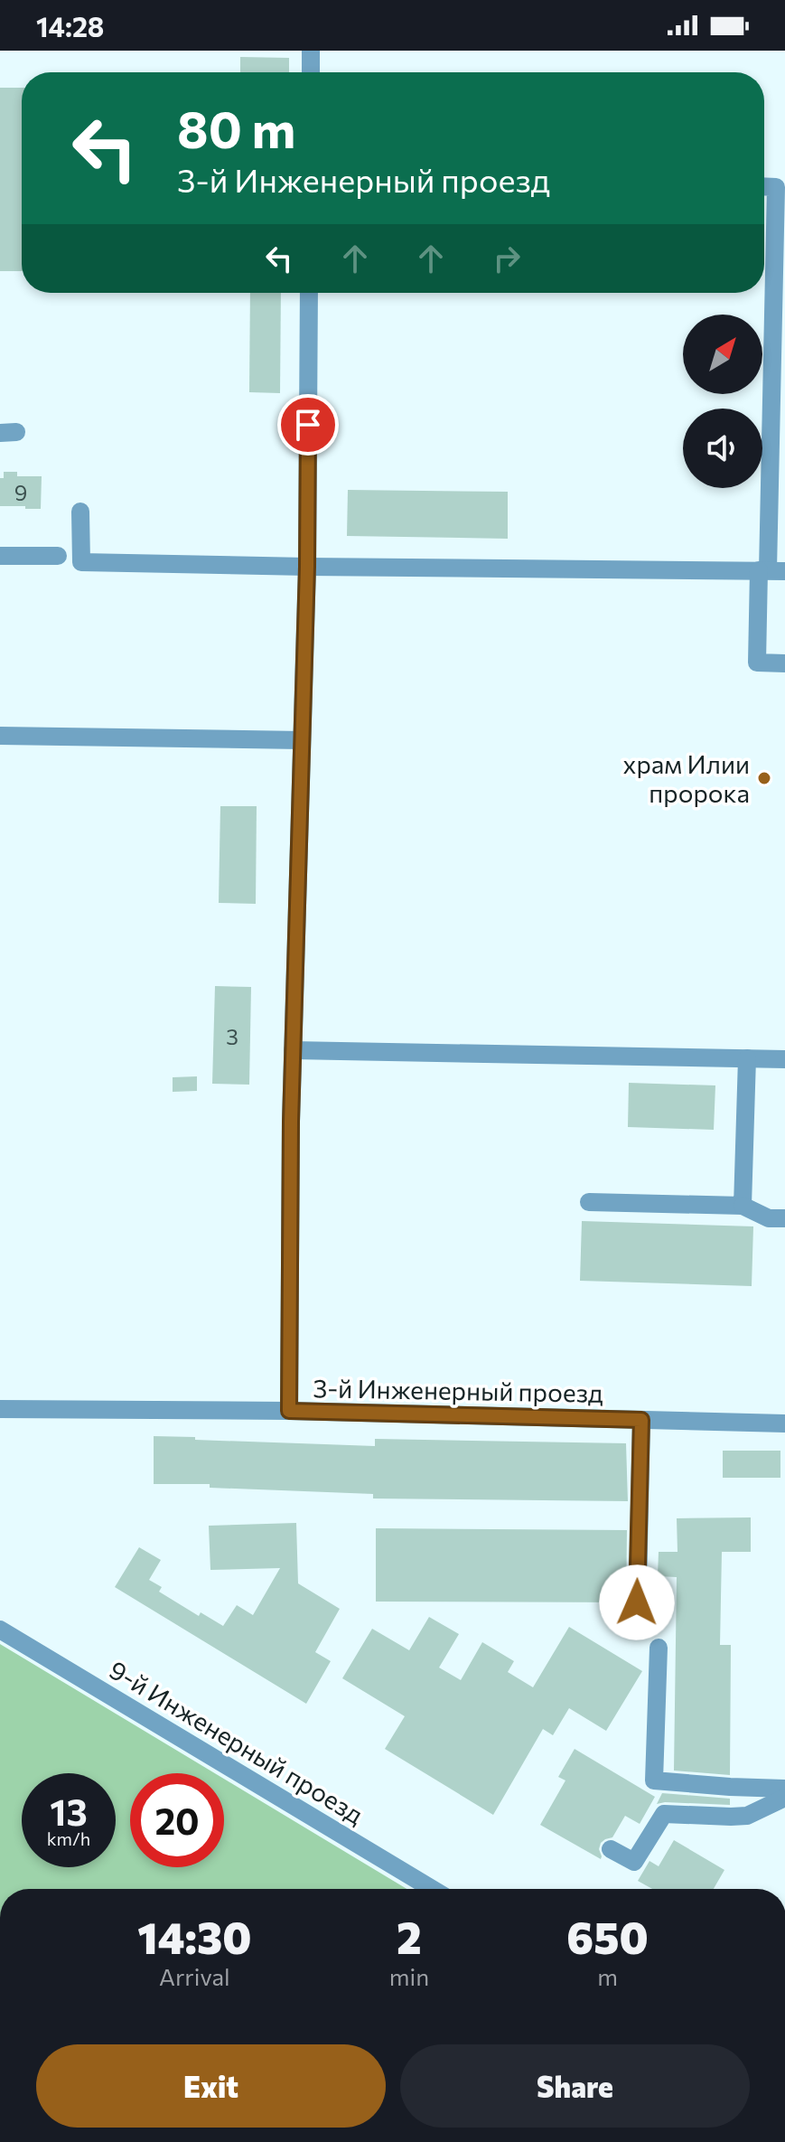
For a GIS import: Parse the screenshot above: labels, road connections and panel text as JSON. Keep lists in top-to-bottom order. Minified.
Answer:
{"streets":{"street":["3-й Инженерный проезд","9-й Инженерный проезд"]},"places":["храм Илии пророка"],"house_numbers":["9","3"],"north":"top right","page":{"status":"14:28","turn":["80 m","3-й Инженерный проезд"],"speed":"13 km/h","limit":"20","eta":["14:30","Arrival","2","min","650","m"],"buttons":["Exit","Share"]}}
